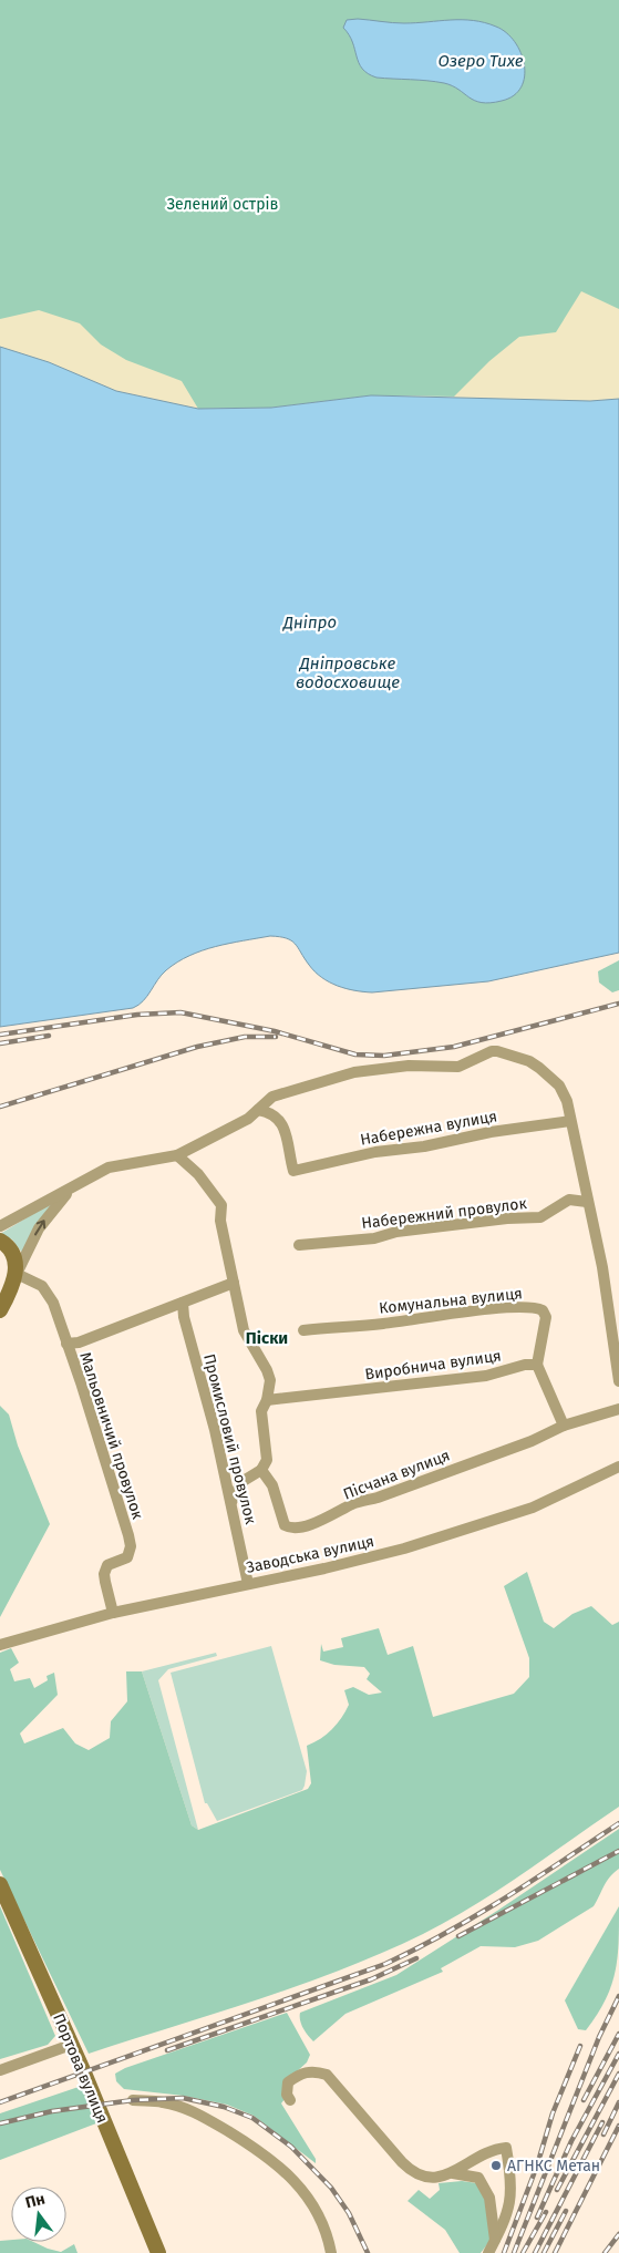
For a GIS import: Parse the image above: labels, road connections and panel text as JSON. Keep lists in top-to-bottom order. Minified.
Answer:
{"streets":{"street":["Набережна вулиця","Набережний провулок","Комунальна вулиця","Виробнича вулиця","Мальовничий провулок","Промисловий провулок","Пісчана вулиця","Заводська вулиця","Портова вулиця"]},"crossings":[["Комунальна вулиця","Виробнича вулиця"],["Виробнича вулиця","Промисловий провулок"],["Мальовничий провулок","Заводська вулиця"],["Промисловий провулок","Пісчана вулиця"],["Промисловий провулок","Заводська вулиця"]],"districts":["Піски"],"water":["Озеро Тихе","Дніпро","Дніпровське водосховище"],"parks":["Зелений острів"],"places":["АГНКС Метан"],"north":"top"}
